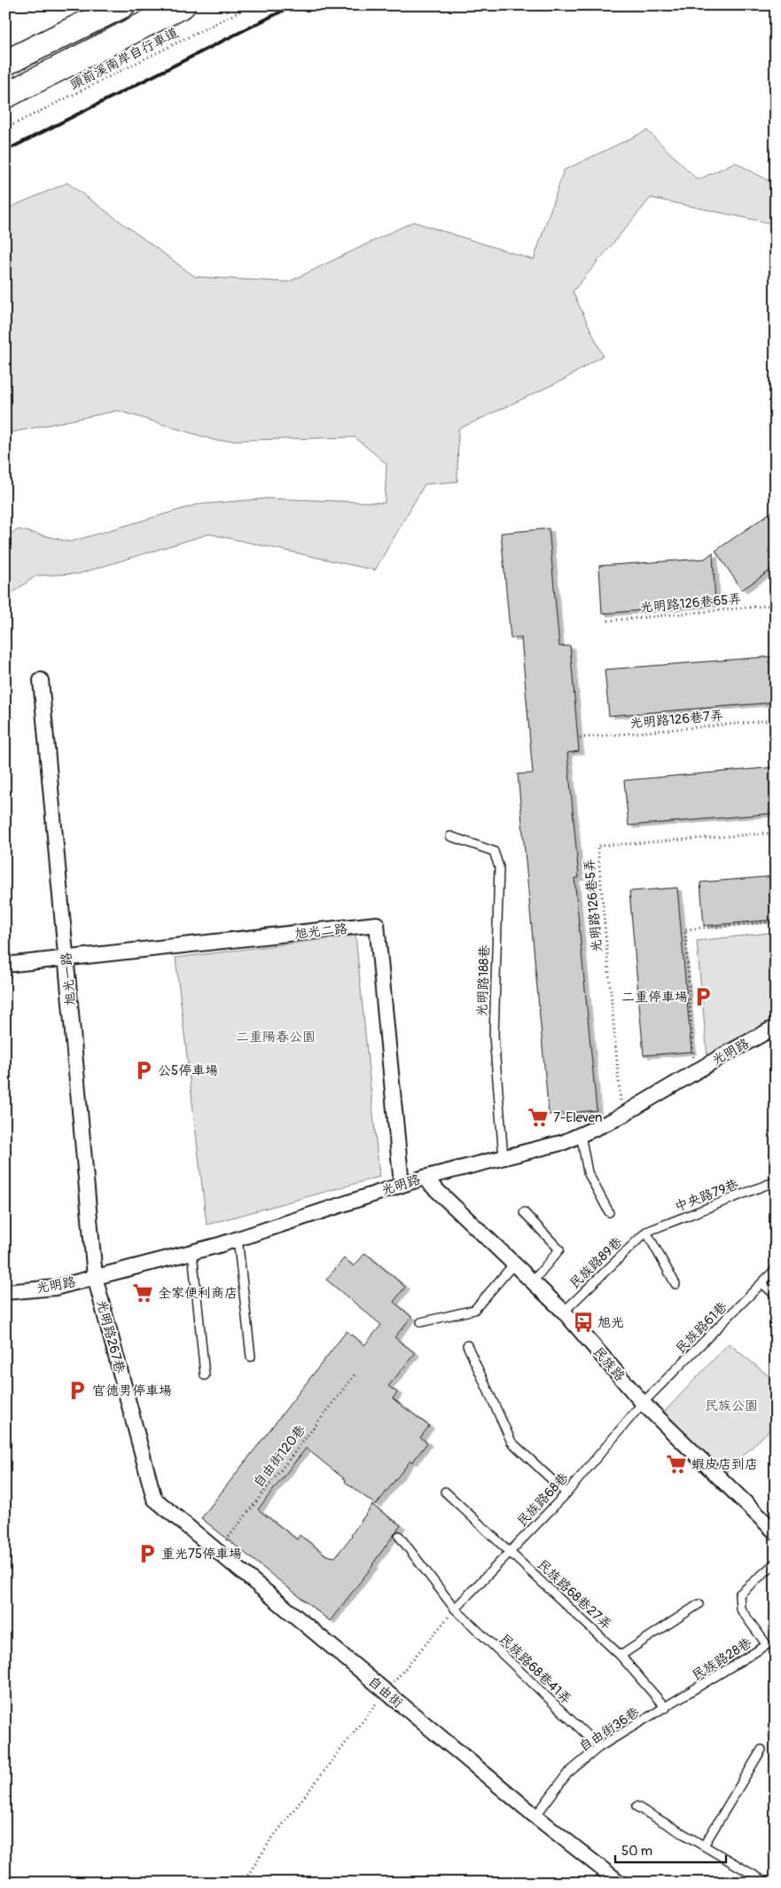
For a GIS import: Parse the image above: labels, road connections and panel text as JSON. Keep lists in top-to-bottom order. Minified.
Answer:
{"streets":{"street":["旭光二路","旭光一路","光明路","光明路267巷","民族路","自由街"],"lane":["光明路188巷","中央路79巷","民族路89巷","民族路61巷","民族路68巷","民族路68巷27弄","民族路28巷","民族路68巷41弄","自由街36巷"],"path":["頭前溪南岸自行車道","光明路126巷65弄","光明路126巷7弄","光明路126巷5弄","自由街120巷"]},"crossings":[["光明路126巷5弄","光明路"],["旭光二路","旭光一路"],["旭光二路","光明路"],["旭光一路","光明路"],["旭光一路","光明路267巷"],["光明路188巷","光明路"],["光明路","光明路267巷"],["光明路","民族路"],["中央路79巷","民族路89巷"],["民族路89巷","民族路"],["民族路61巷","民族路"],["民族路61巷","民族路68巷"],["光明路267巷","自由街"],["民族路","民族路68巷"],["自由街120巷","自由街"],["民族路68巷","民族路68巷27弄"],["民族路68巷","民族路68巷41弄"],["民族路68巷27弄","民族路28巷"],["民族路68巷27弄","自由街36巷"],["民族路28巷","自由街36巷"],["民族路68巷41弄","自由街36巷"],["自由街","自由街36巷"]],"parks":["二重陽春公園","民族公園"],"places":{"parking":["二重停車場","公5停車場","官德男停車場","重光75停車場"],"supermarket":["7-Eleven","全家便利商店","蝦皮店到店"],"bus stop":["旭光"]},"scale_bar":"50 m"}
